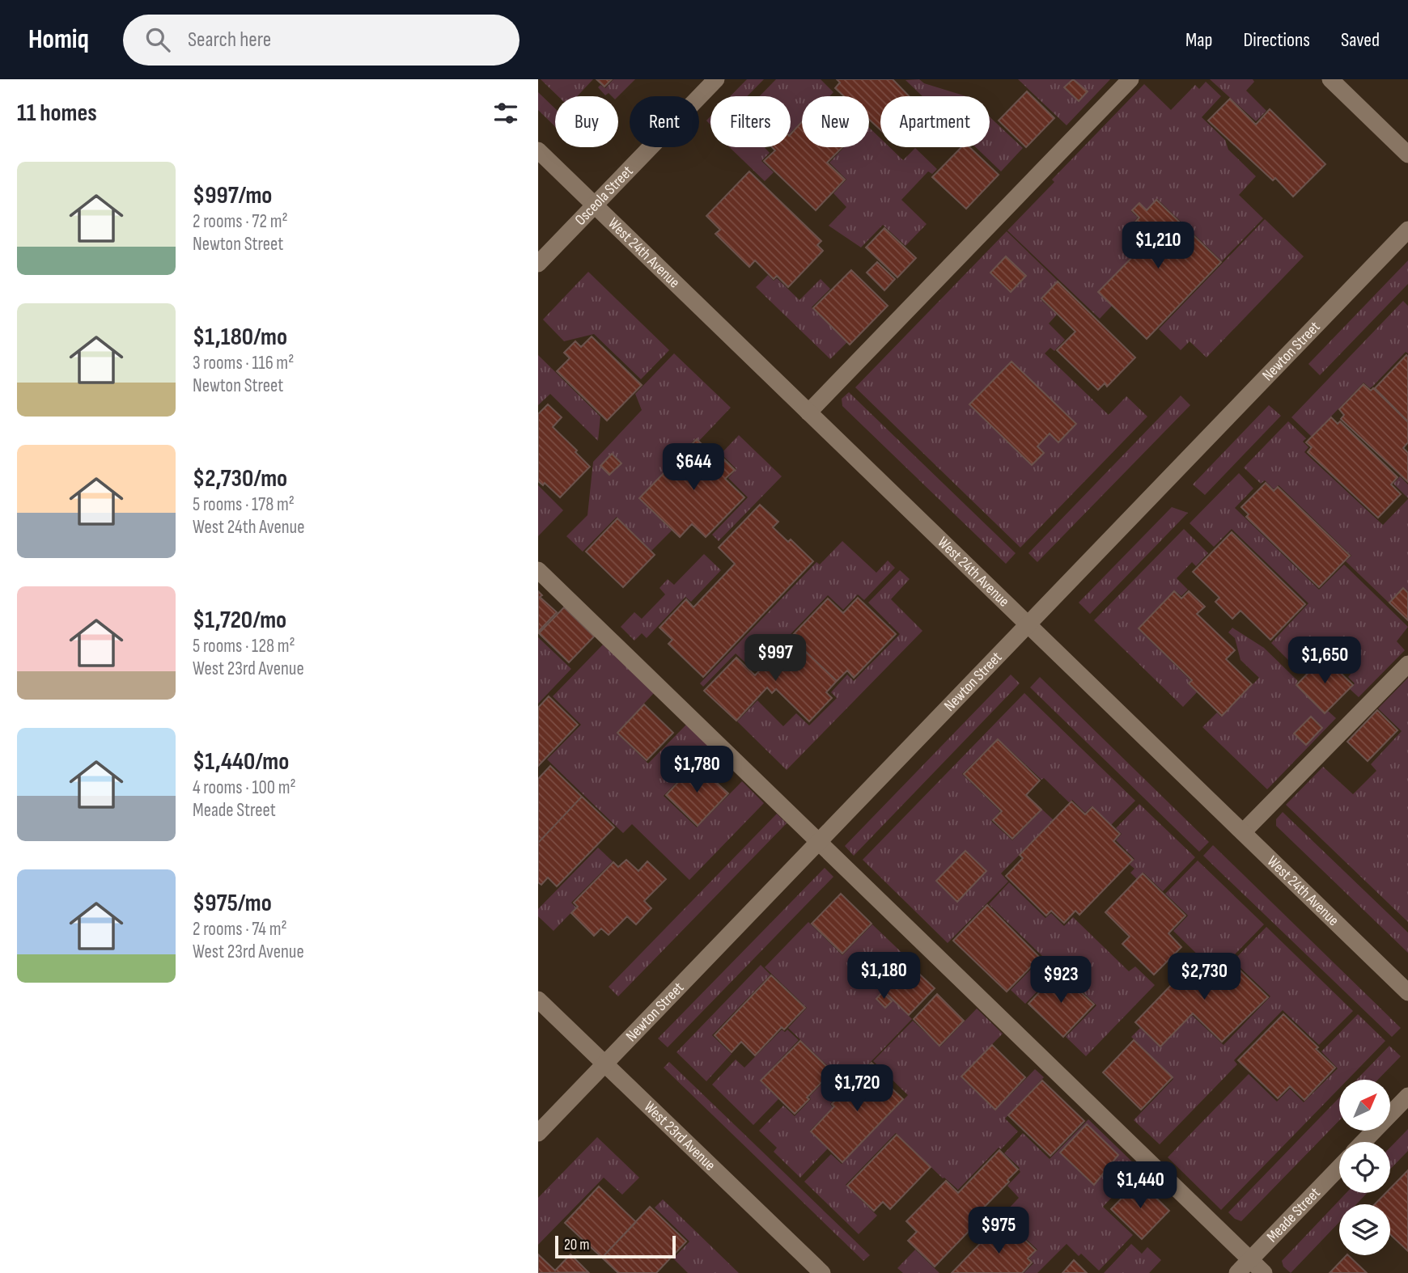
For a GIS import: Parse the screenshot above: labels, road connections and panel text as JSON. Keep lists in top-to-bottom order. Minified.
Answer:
{"streets":{"street":["Osceola Street","West 24th Avenue","Newton Street","West 23rd Avenue","Meade Street"]},"crossings":[["Osceola Street","West 24th Avenue"],["West 24th Avenue","Newton Street"],["Newton Street","West 23rd Avenue"]],"scale_bar":"20 m","north":"top right","page":{"header":"Homiq","search":"Search here","nav":["Map","Directions","Saved"],"heading":"11 homes","chip":["Buy","Rent","Filters","New","Apartment"],"list":[{"name":"$997/mo","note":"2 rooms · 72 m² · Newton Street"},{"name":"$1,180/mo","note":"3 rooms · 116 m² · Newton Street"},{"name":"$2,730/mo","note":"5 rooms · 178 m² · West 24th Avenue"},{"name":"$1,720/mo","note":"5 rooms · 128 m² · West 23rd Avenue"},{"name":"$1,440/mo","note":"4 rooms · 100 m² · Meade Street"},{"name":"$975/mo","note":"2 rooms · 74 m² · West 23rd Avenue"}],"price":["$1,210","$644","$997","$1,650","$1,780","$1,180","$2,730","$923","$1,720","$1,440","$975"],"scale":"20 m"}}
